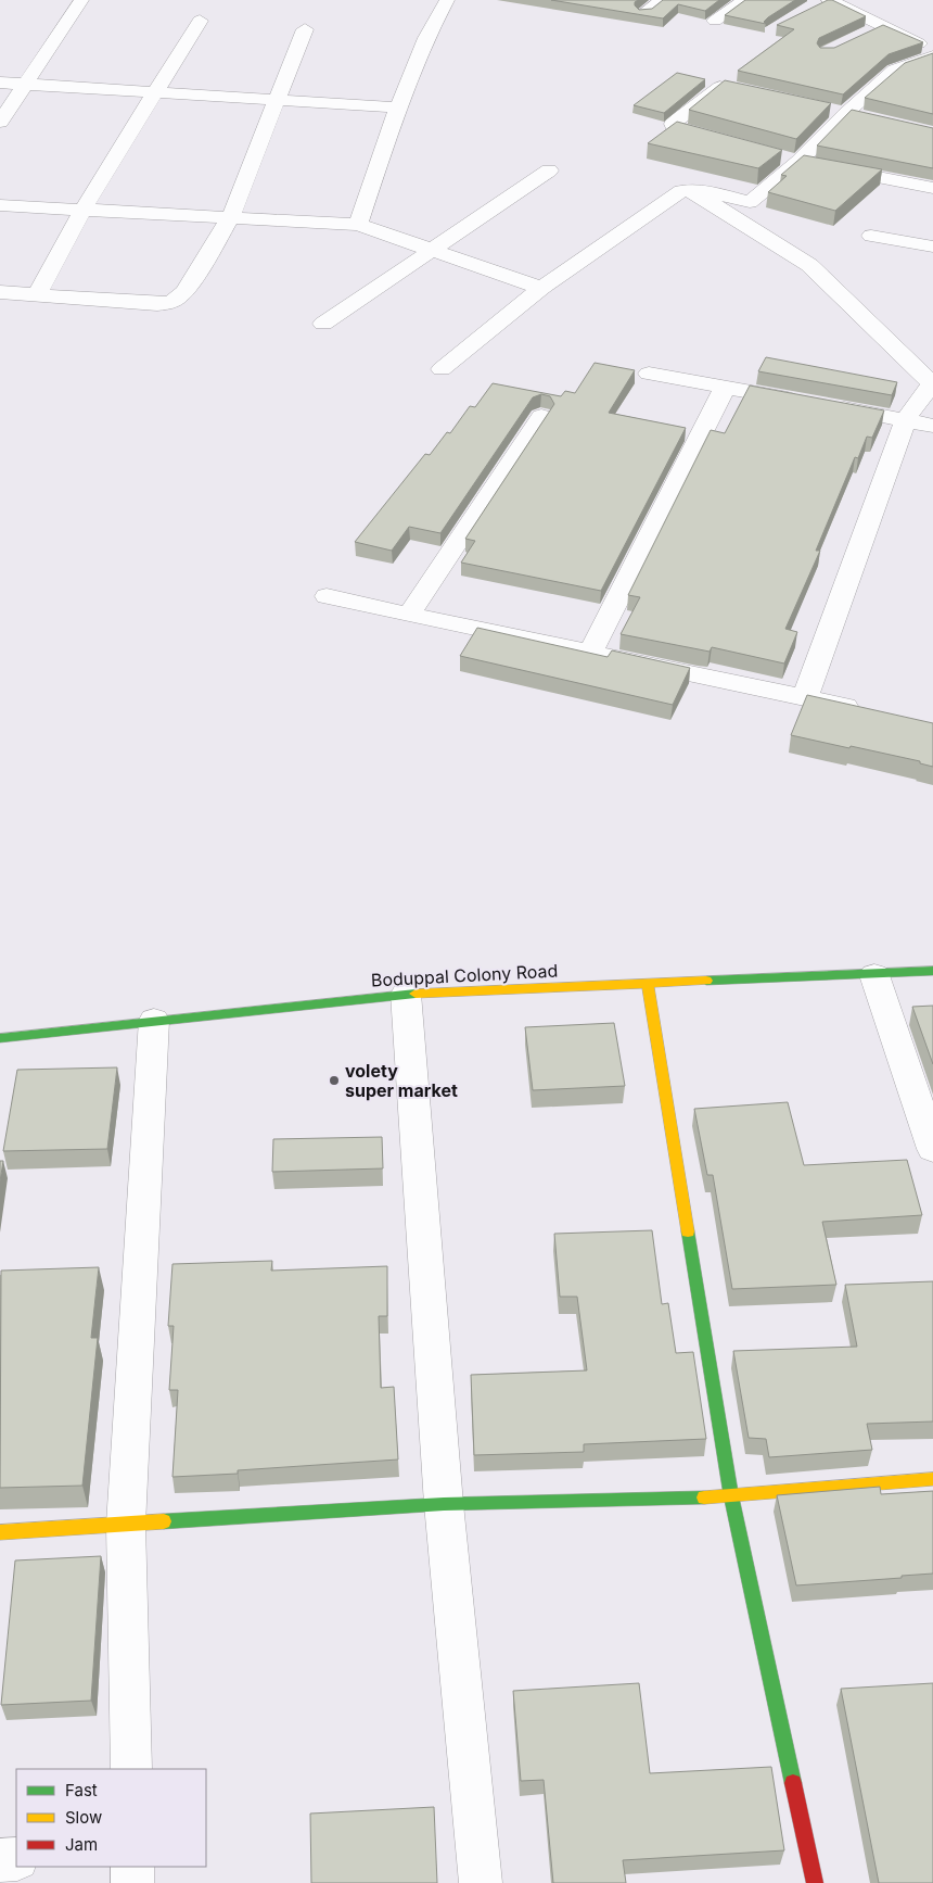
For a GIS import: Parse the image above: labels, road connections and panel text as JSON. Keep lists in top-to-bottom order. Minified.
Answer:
{"streets":{"street":["Boduppal Colony Road"]},"places":["volety super market"],"legend":["Fast","Slow","Jam"]}
